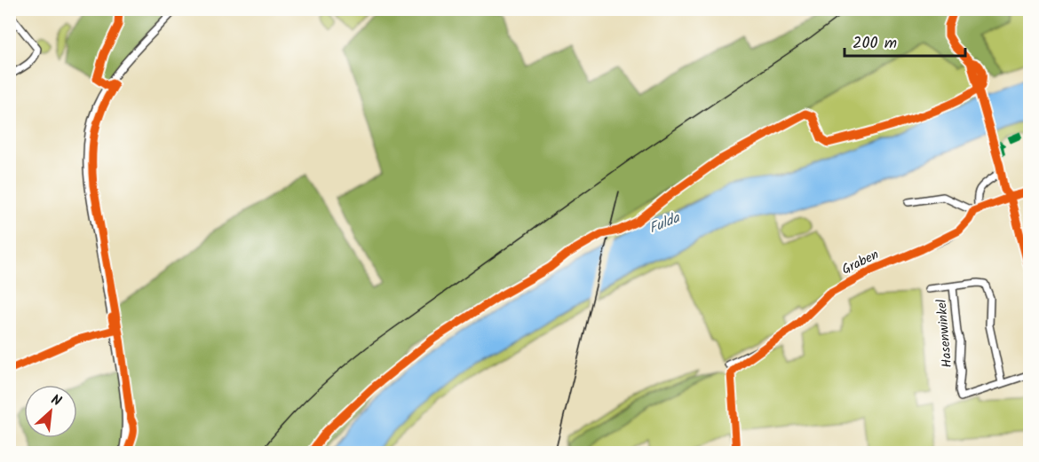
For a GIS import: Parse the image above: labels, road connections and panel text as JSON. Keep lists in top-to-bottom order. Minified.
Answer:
{"streets":{"street":["Graben","Hasenwinkel"]},"water":["Fulda"],"scale_bar":"200 m","north":"top right"}
